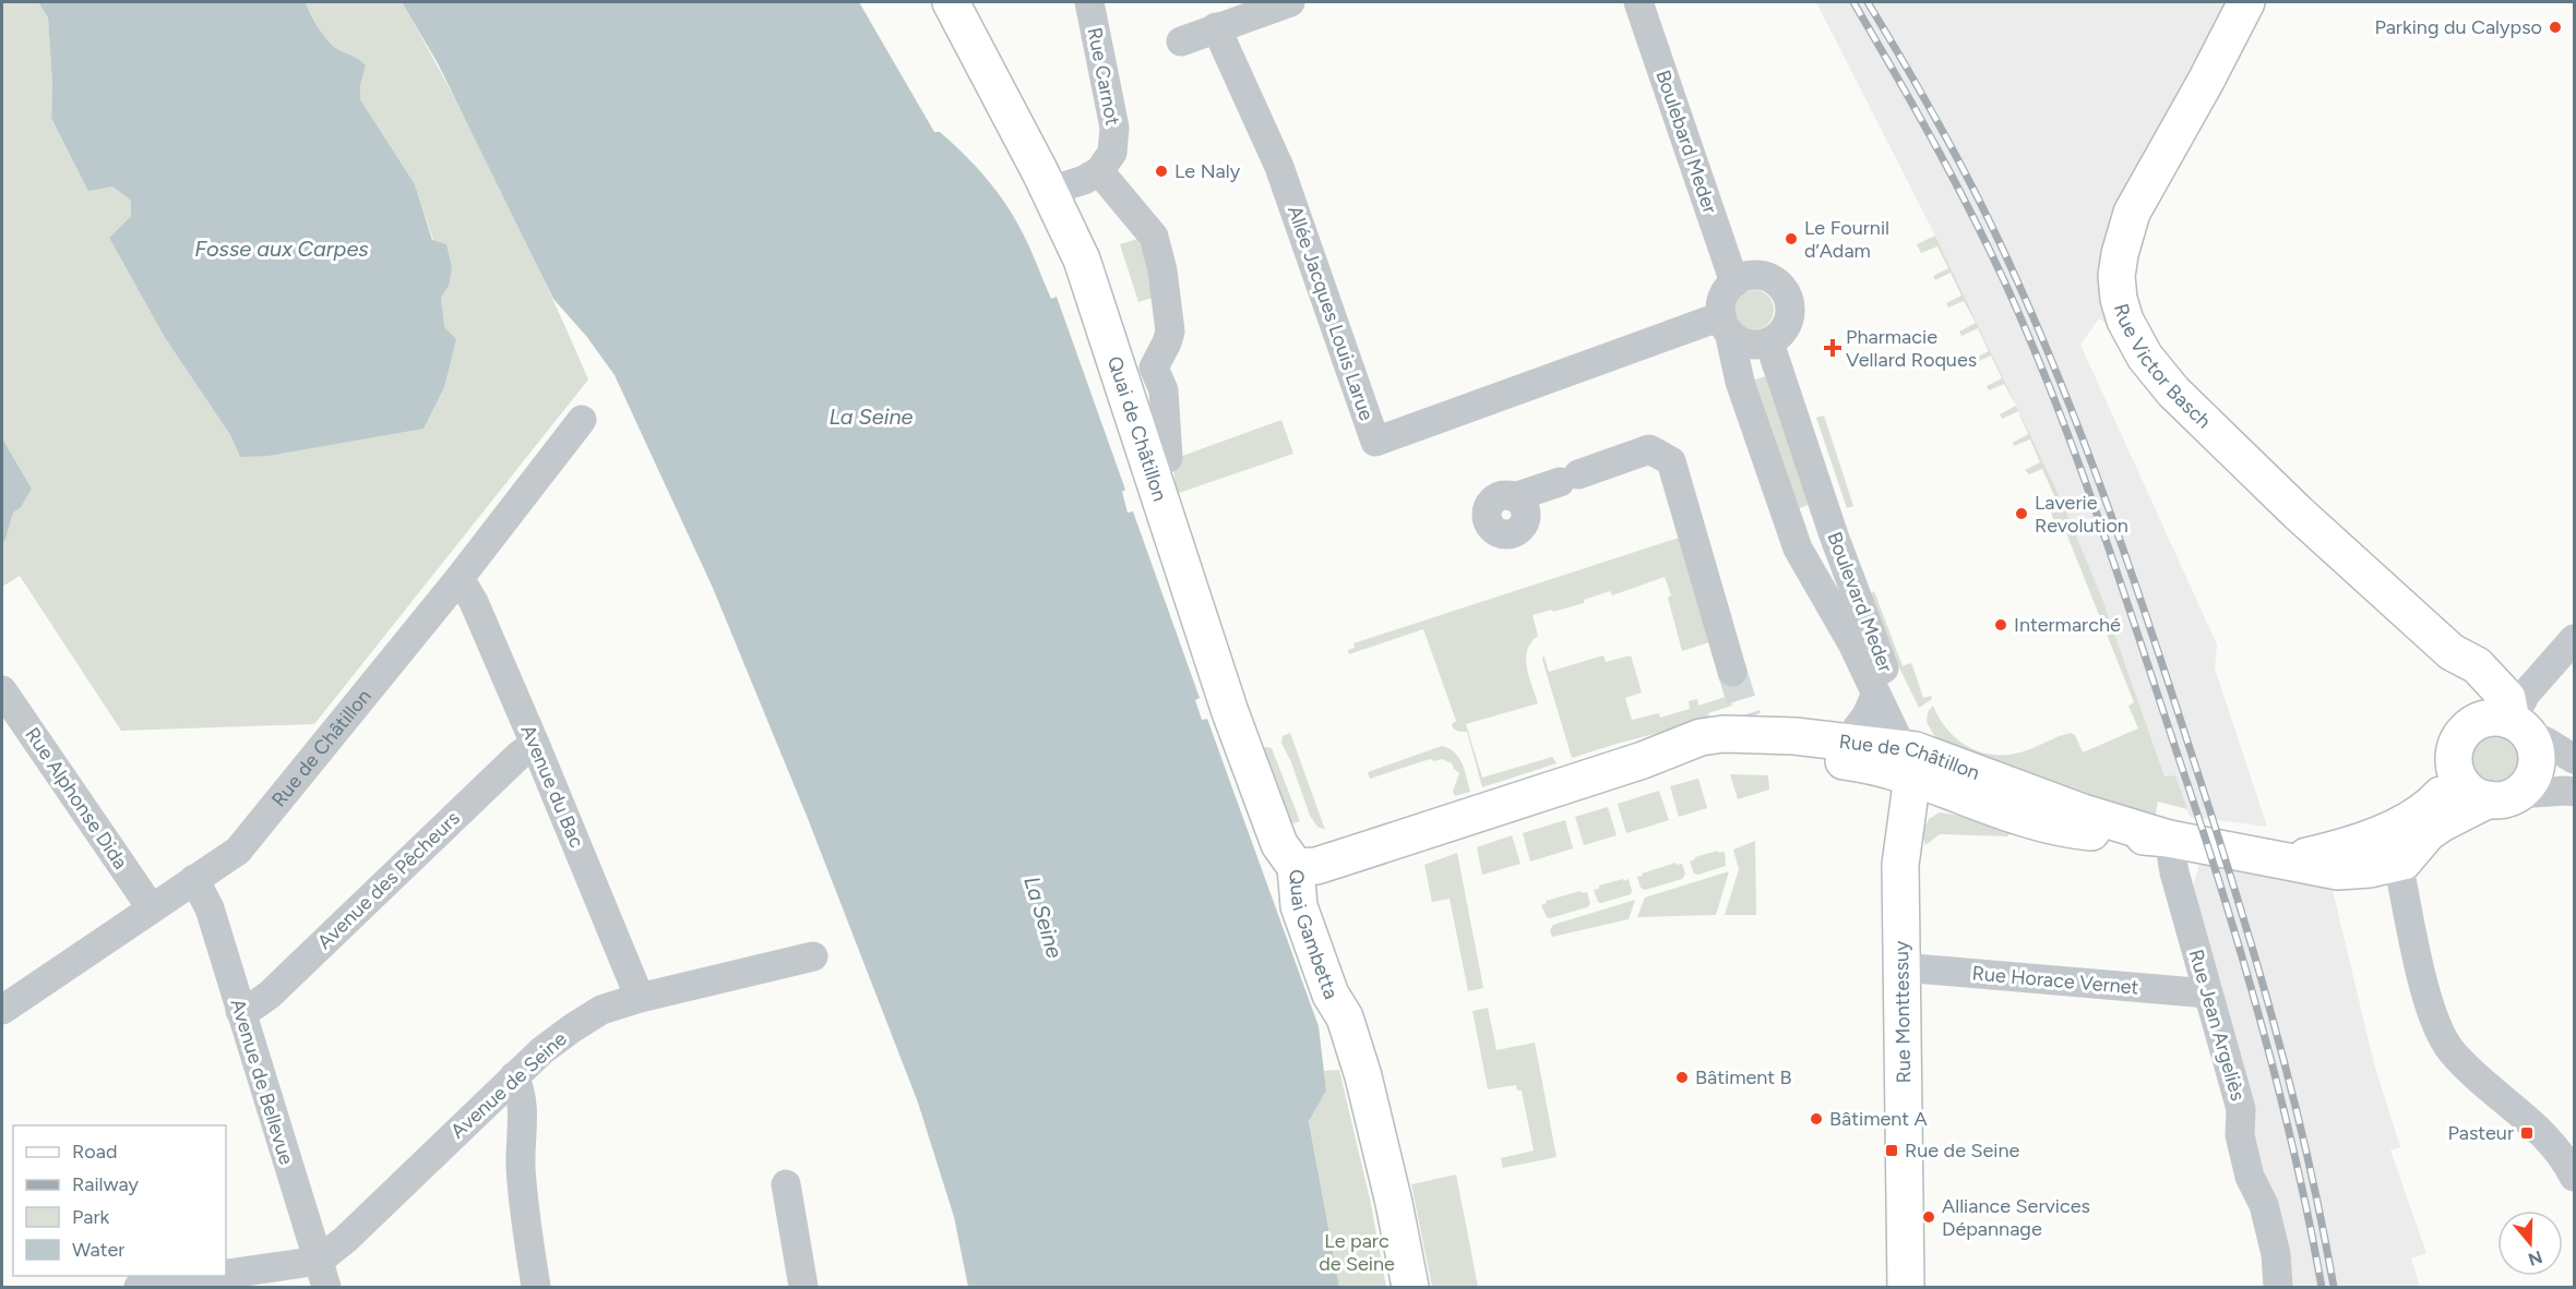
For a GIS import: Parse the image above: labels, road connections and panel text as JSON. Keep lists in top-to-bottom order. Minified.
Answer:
{"streets":{"main road":["Rue Victor Basch","Quai de Châtillon","Rue de Châtillon","Quai Gambetta","Rue Monttessuy"],"street":["Rue Carnot","Boulebard Meder","Allée Jacques Louis Larue","Boulevard Meder","Avenue du Bac","Rue Alphonse Dida","Avenue des Pêcheurs","Rue Horace Vernet","Rue Jean Argeliès","Avenue de Bellevue","Avenue de Seine"]},"crossings":[["Boulebard Meder","Allée Jacques Louis Larue"],["Boulebard Meder","Boulevard Meder"],["Allée Jacques Louis Larue","Boulevard Meder"],["Rue Victor Basch","Rue de Châtillon"],["Quai de Châtillon","Rue de Châtillon"],["Quai de Châtillon","Quai Gambetta"],["Boulevard Meder","Rue de Châtillon"],["Boulevard Meder","Rue Monttessuy"],["Rue de Châtillon","Avenue du Bac"],["Rue de Châtillon","Rue Alphonse Dida"],["Rue de Châtillon","Quai Gambetta"],["Rue de Châtillon","Rue Monttessuy"],["Rue de Châtillon","Rue Jean Argeliès"],["Rue de Châtillon","Avenue de Bellevue"],["Avenue du Bac","Avenue des Pêcheurs"],["Avenue du Bac","Avenue de Seine"],["Avenue des Pêcheurs","Avenue de Bellevue"],["Rue Horace Vernet","Rue Monttessuy"],["Rue Horace Vernet","Rue Jean Argeliès"],["Avenue de Bellevue","Avenue de Seine"]],"water":["Fosse aux Carpes","La Seine"],"parks":["Le parc de Seine"],"places":{"other":["Parking du Calypso","Le Naly","Le Fournil d’Adam","Laverie Revolution","Intermarché","Bâtiment B","Bâtiment A","Alliance Services Dépannage"],"health":["Pharmacie Vellard Roques"],"transit":["Pasteur","Rue de Seine"]},"legend":["Road","Railway","Park","Water"],"north":"bottom"}
